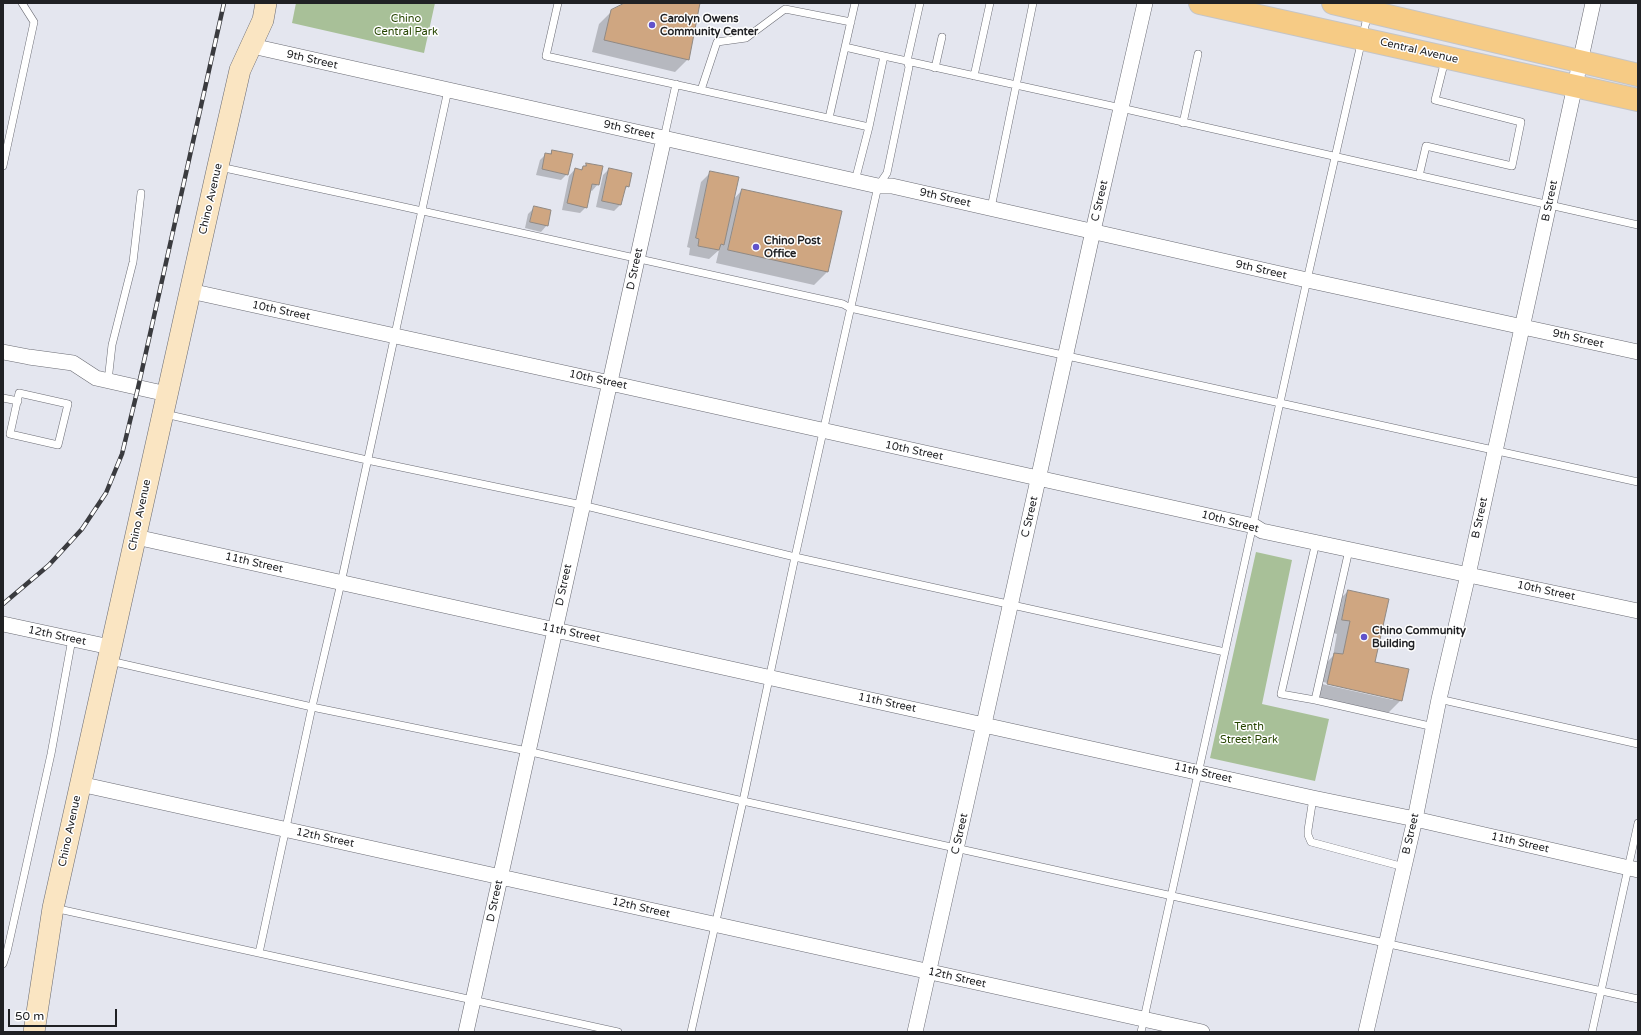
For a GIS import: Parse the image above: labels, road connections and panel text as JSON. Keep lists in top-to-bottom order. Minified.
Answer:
{"streets":{"main road":["Central Avenue","Chino Avenue"],"street":["9th Street","C Street","B Street","D Street","10th Street","11th Street","12th Street"]},"crossings":[["Central Avenue","B Street"],["9th Street","Chino Avenue"],["9th Street","C Street"],["9th Street","B Street"],["9th Street","D Street"],["Chino Avenue","10th Street"],["Chino Avenue","11th Street"],["Chino Avenue","12th Street"],["C Street","10th Street"],["C Street","11th Street"],["C Street","12th Street"],["B Street","10th Street"],["B Street","11th Street"],["D Street","10th Street"],["D Street","11th Street"],["D Street","12th Street"]],"parks":["Chino Central Park","Tenth Street Park"],"places":["Carolyn Owens Community Center","Chino Post Office","Chino Community Building"],"scale_bar":"50 m"}
